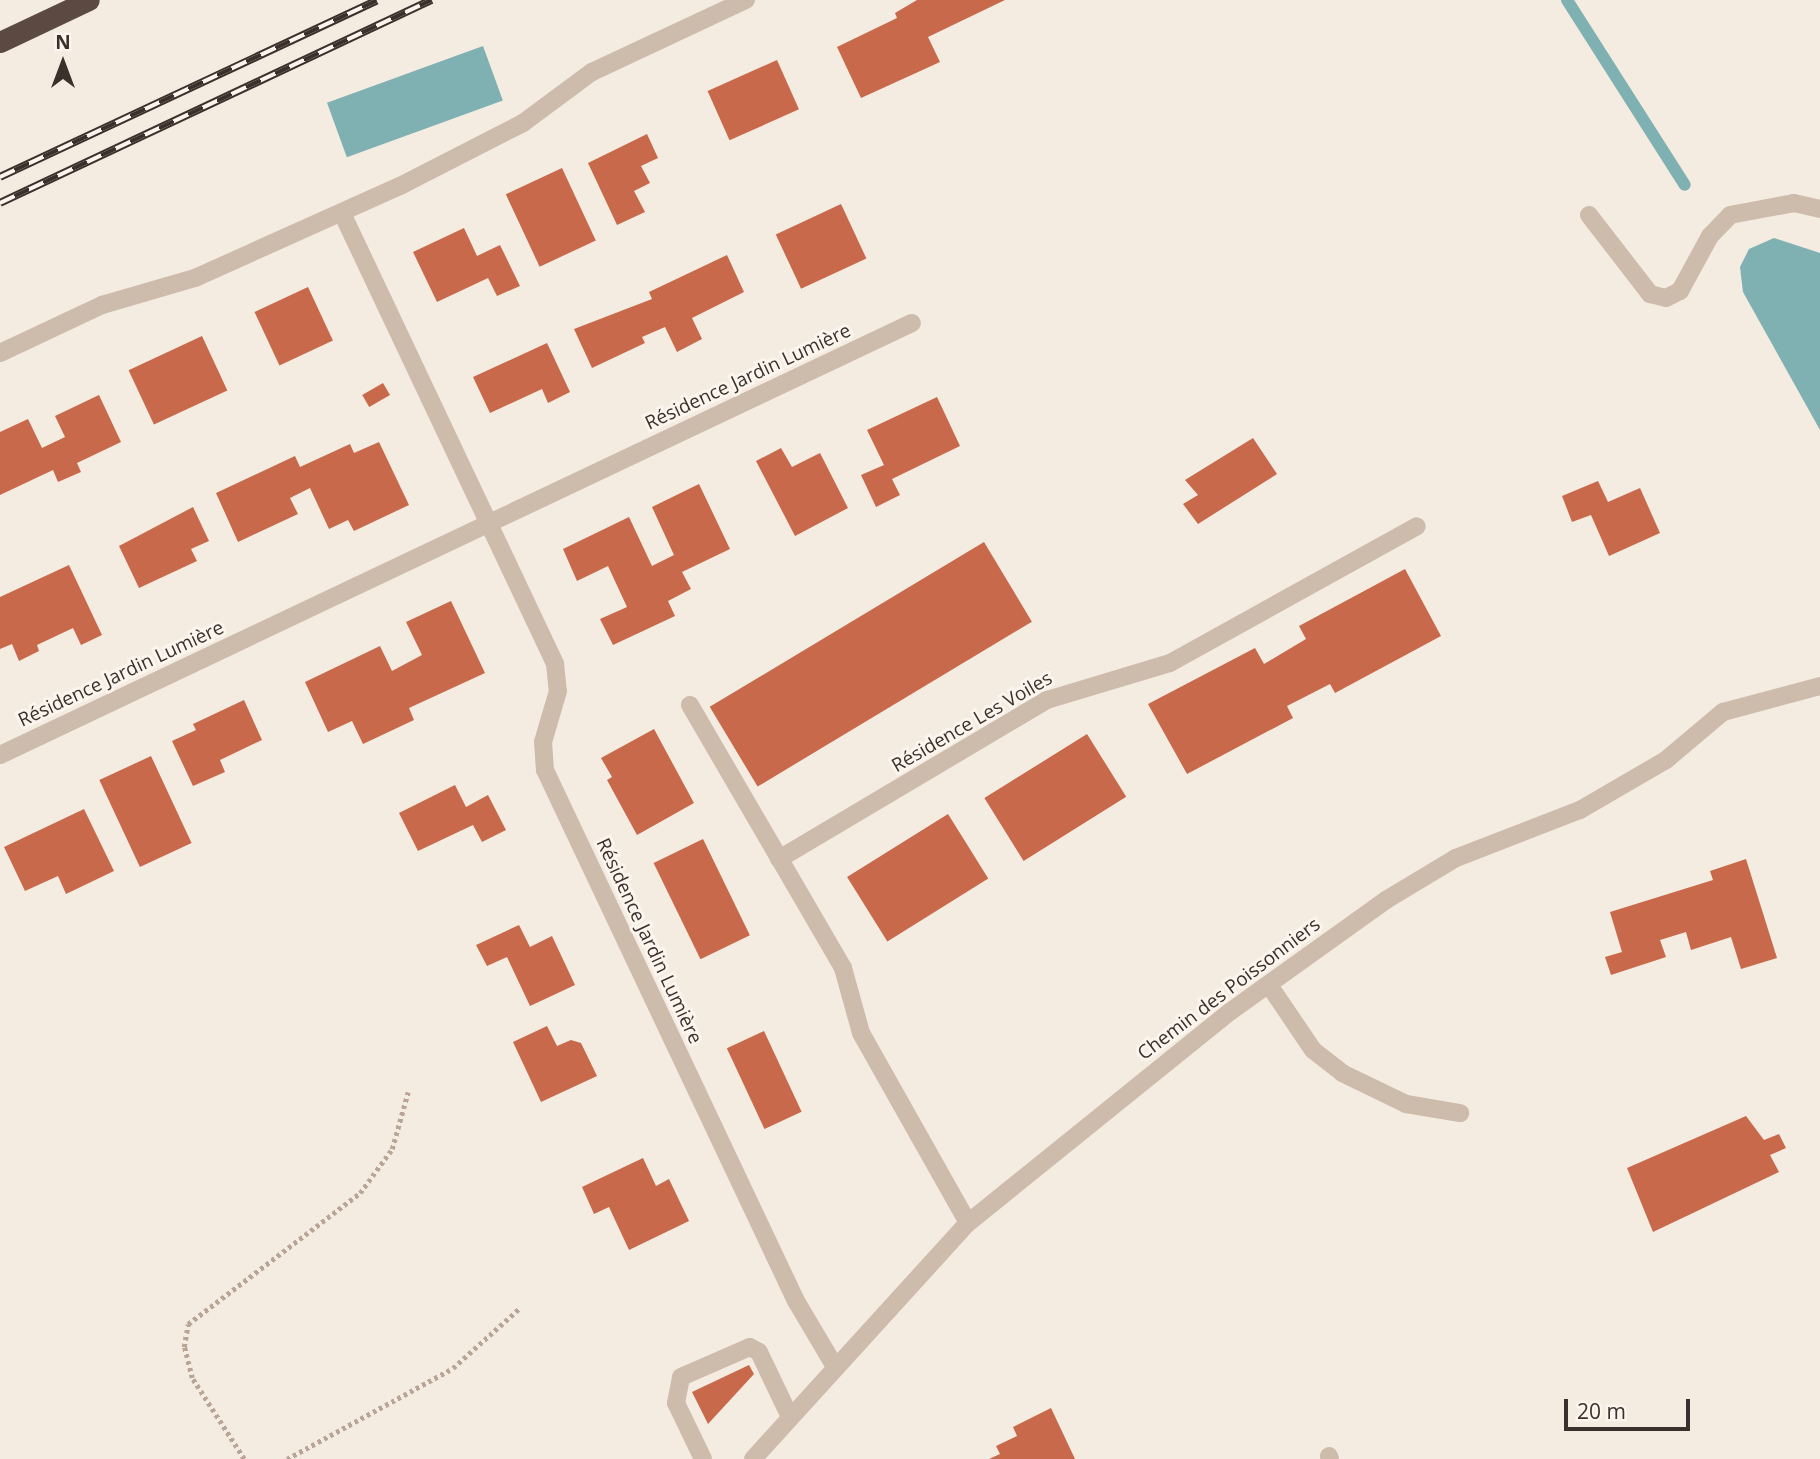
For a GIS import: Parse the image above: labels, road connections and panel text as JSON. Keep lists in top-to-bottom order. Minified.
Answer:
{"streets":{"street":["Résidence Jardin Lumière","Résidence Les Voiles","Chemin des Poissonniers"]},"crossings":[["Résidence Jardin Lumière","Chemin des Poissonniers"]],"scale_bar":"20 m","north":"top"}
